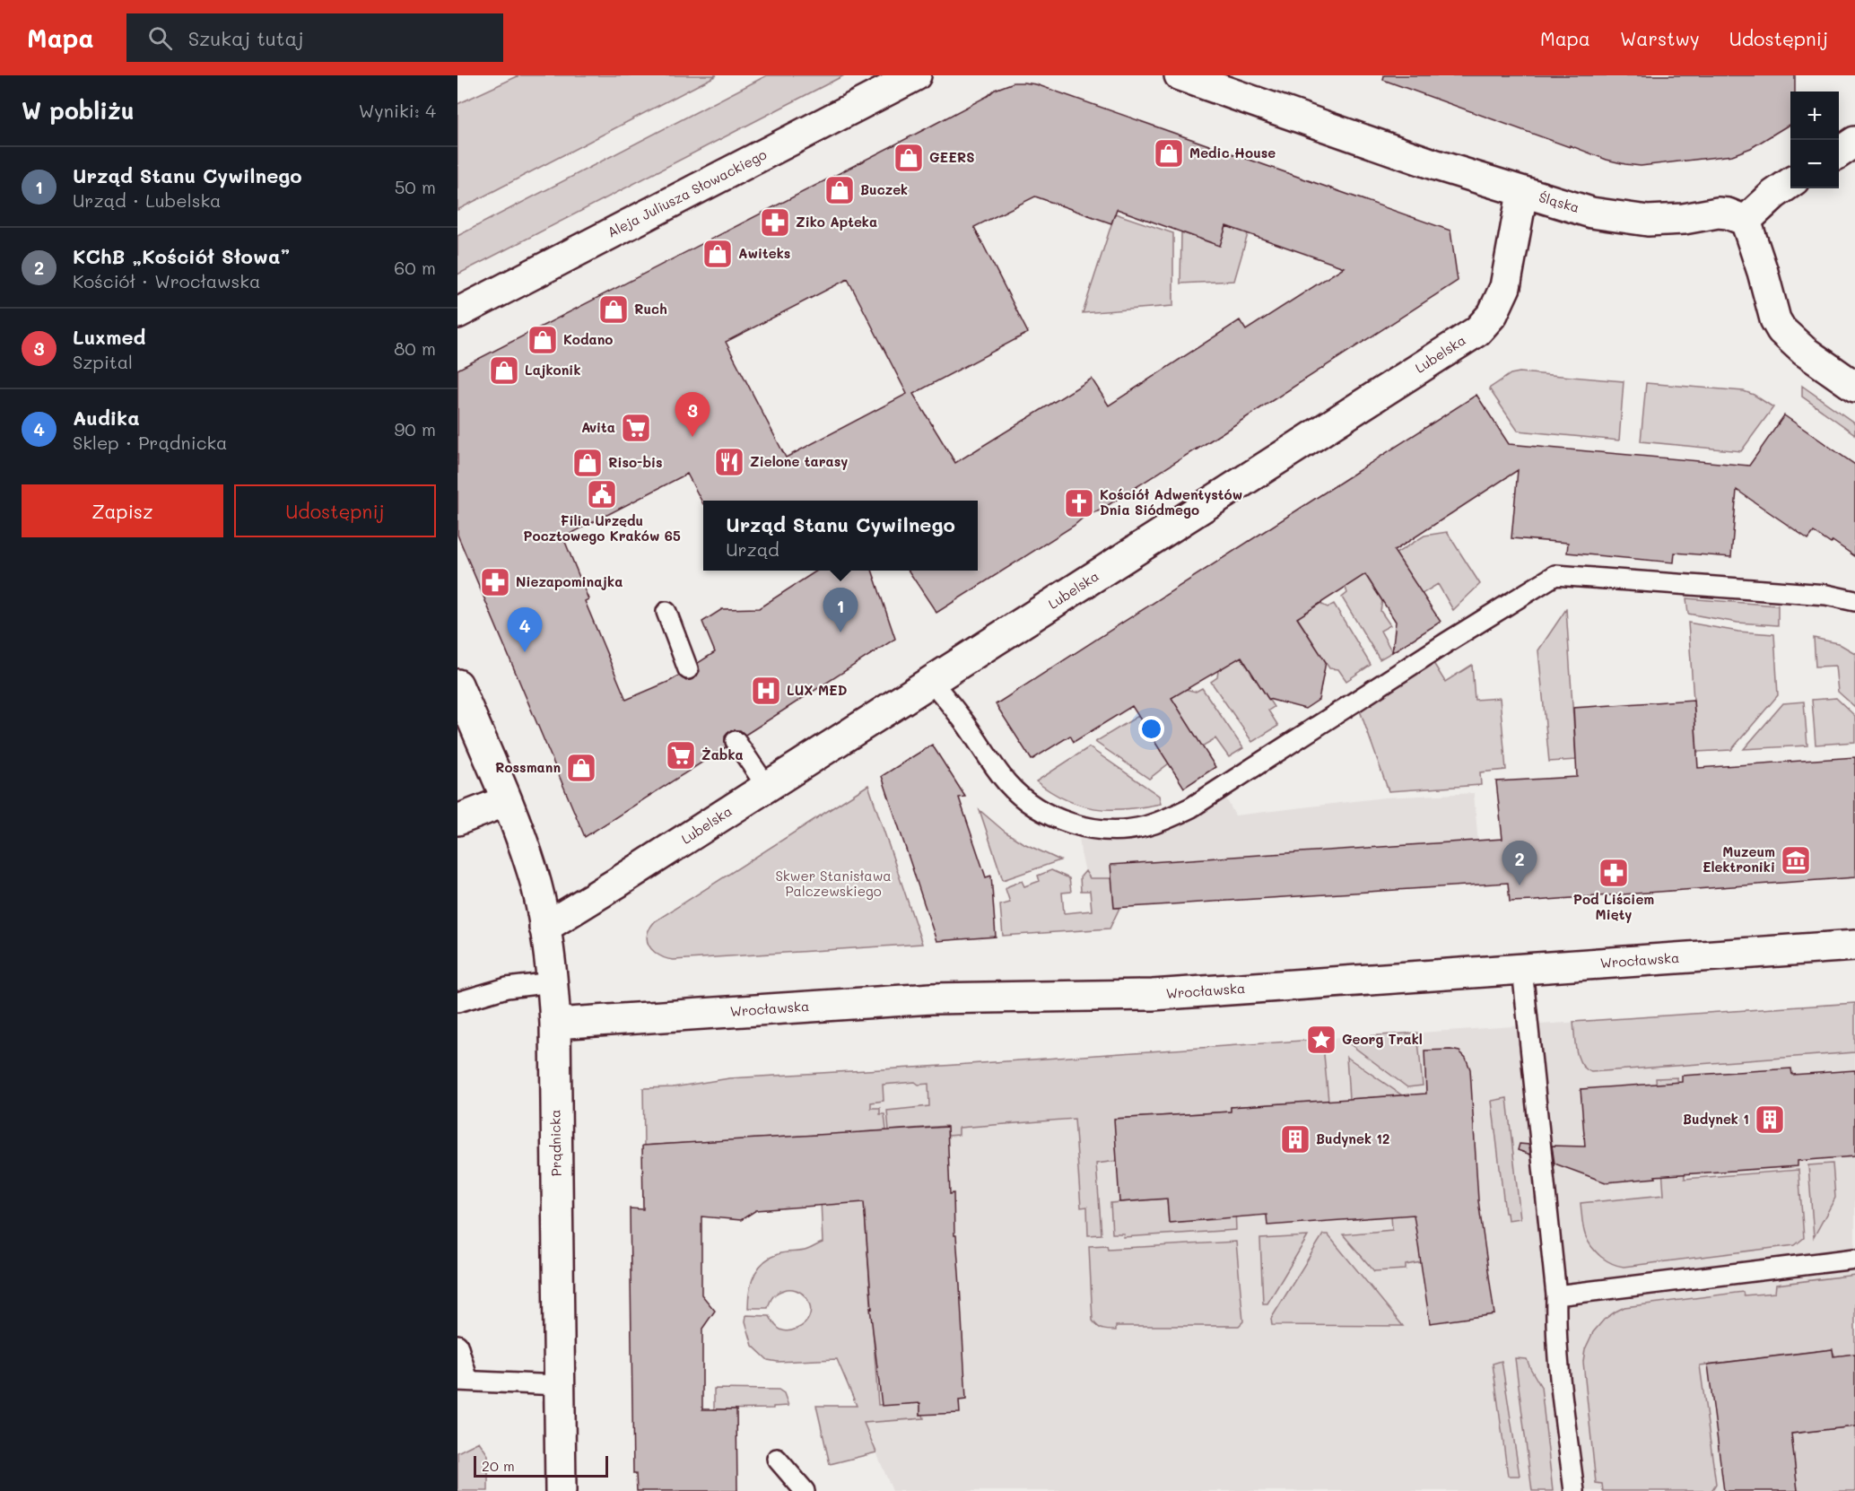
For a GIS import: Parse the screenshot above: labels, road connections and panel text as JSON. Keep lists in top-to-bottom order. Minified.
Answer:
{"streets":{"street":["Aleja Juliusza Słowackiego","Śląska","Lubelska","Wrocławska","Prądnicka"]},"crossings":[["Śląska","Lubelska"],["Lubelska","Prądnicka"],["Wrocławska","Prądnicka"]],"parks":["Skwer Stanisława Palczewskiego"],"places":{"shop":["Medic House","GEERS","Buczek","Awiteks","Ruch","Kodano","Lajkonik","Riso-bis","Rossmann"],"pharmacy":["Ziko Apteka","Niezapominajka","Pod Liściem Mięty"],"supermarket":["Avita","Żabka"],"restaurant":["Zielone tarasy"],"public building":["Filia Urzędu Pocztowego Kraków 65"],"church":["Kościół Adwentystów Dnia Siódmego"],"hospital":["LUX MED"],"museum":["Muzeum Elektroniki"],"place":["Georg Trakl"],"building":["Budynek 1","Budynek 12"]},"scale_bar":"20 m","page":{"header":"Mapa","search":"Szukaj tutaj","nav":["Mapa","Warstwy","Udostępnij"],"heading":["W pobliżu","Wyniki: 4"],"map_buttons":["+","−"],"list":[{"mark":"1","name":"Urząd Stanu Cywilnego","note":"Urząd · Lubelska","value":"50 m"},{"mark":"2","name":"KChB „Kościół Słowa”","note":"Kościół · Wrocławska","value":"60 m"},{"mark":"3","name":"Luxmed","note":"Szpital","value":"80 m"},{"mark":"4","name":"Audika","note":"Sklep · Prądnicka","value":"90 m"}],"pins":["3","1","4","2"],"buttons":["Zapisz","Udostępnij"],"popup":["Urząd Stanu Cywilnego","Urząd"],"scale":"20 m"}}
